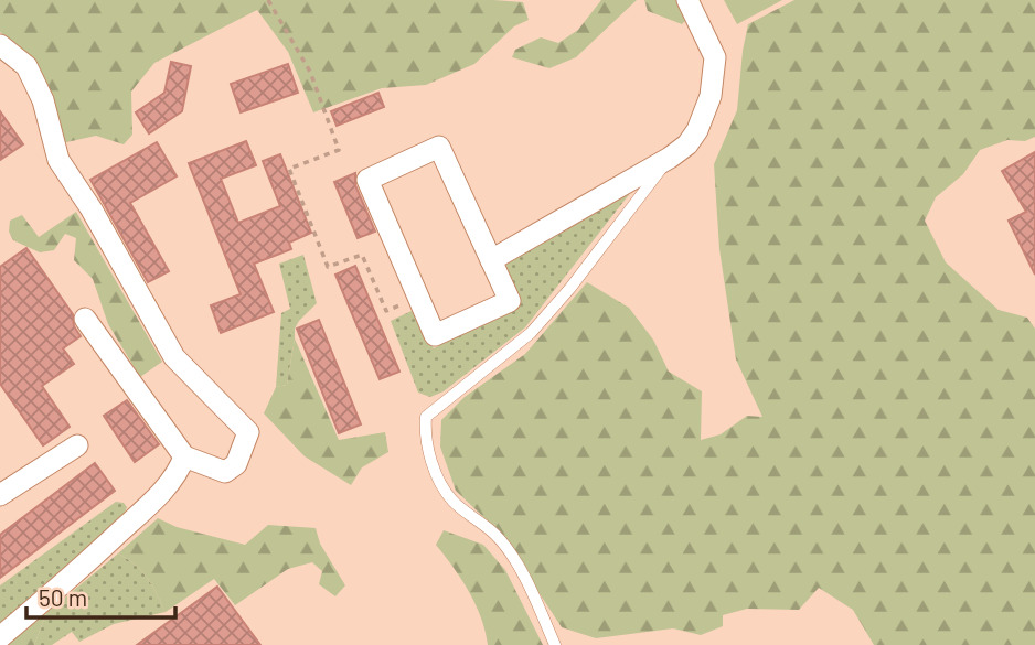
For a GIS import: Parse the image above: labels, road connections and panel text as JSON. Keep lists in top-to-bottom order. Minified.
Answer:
{"scale_bar":"50 m"}
